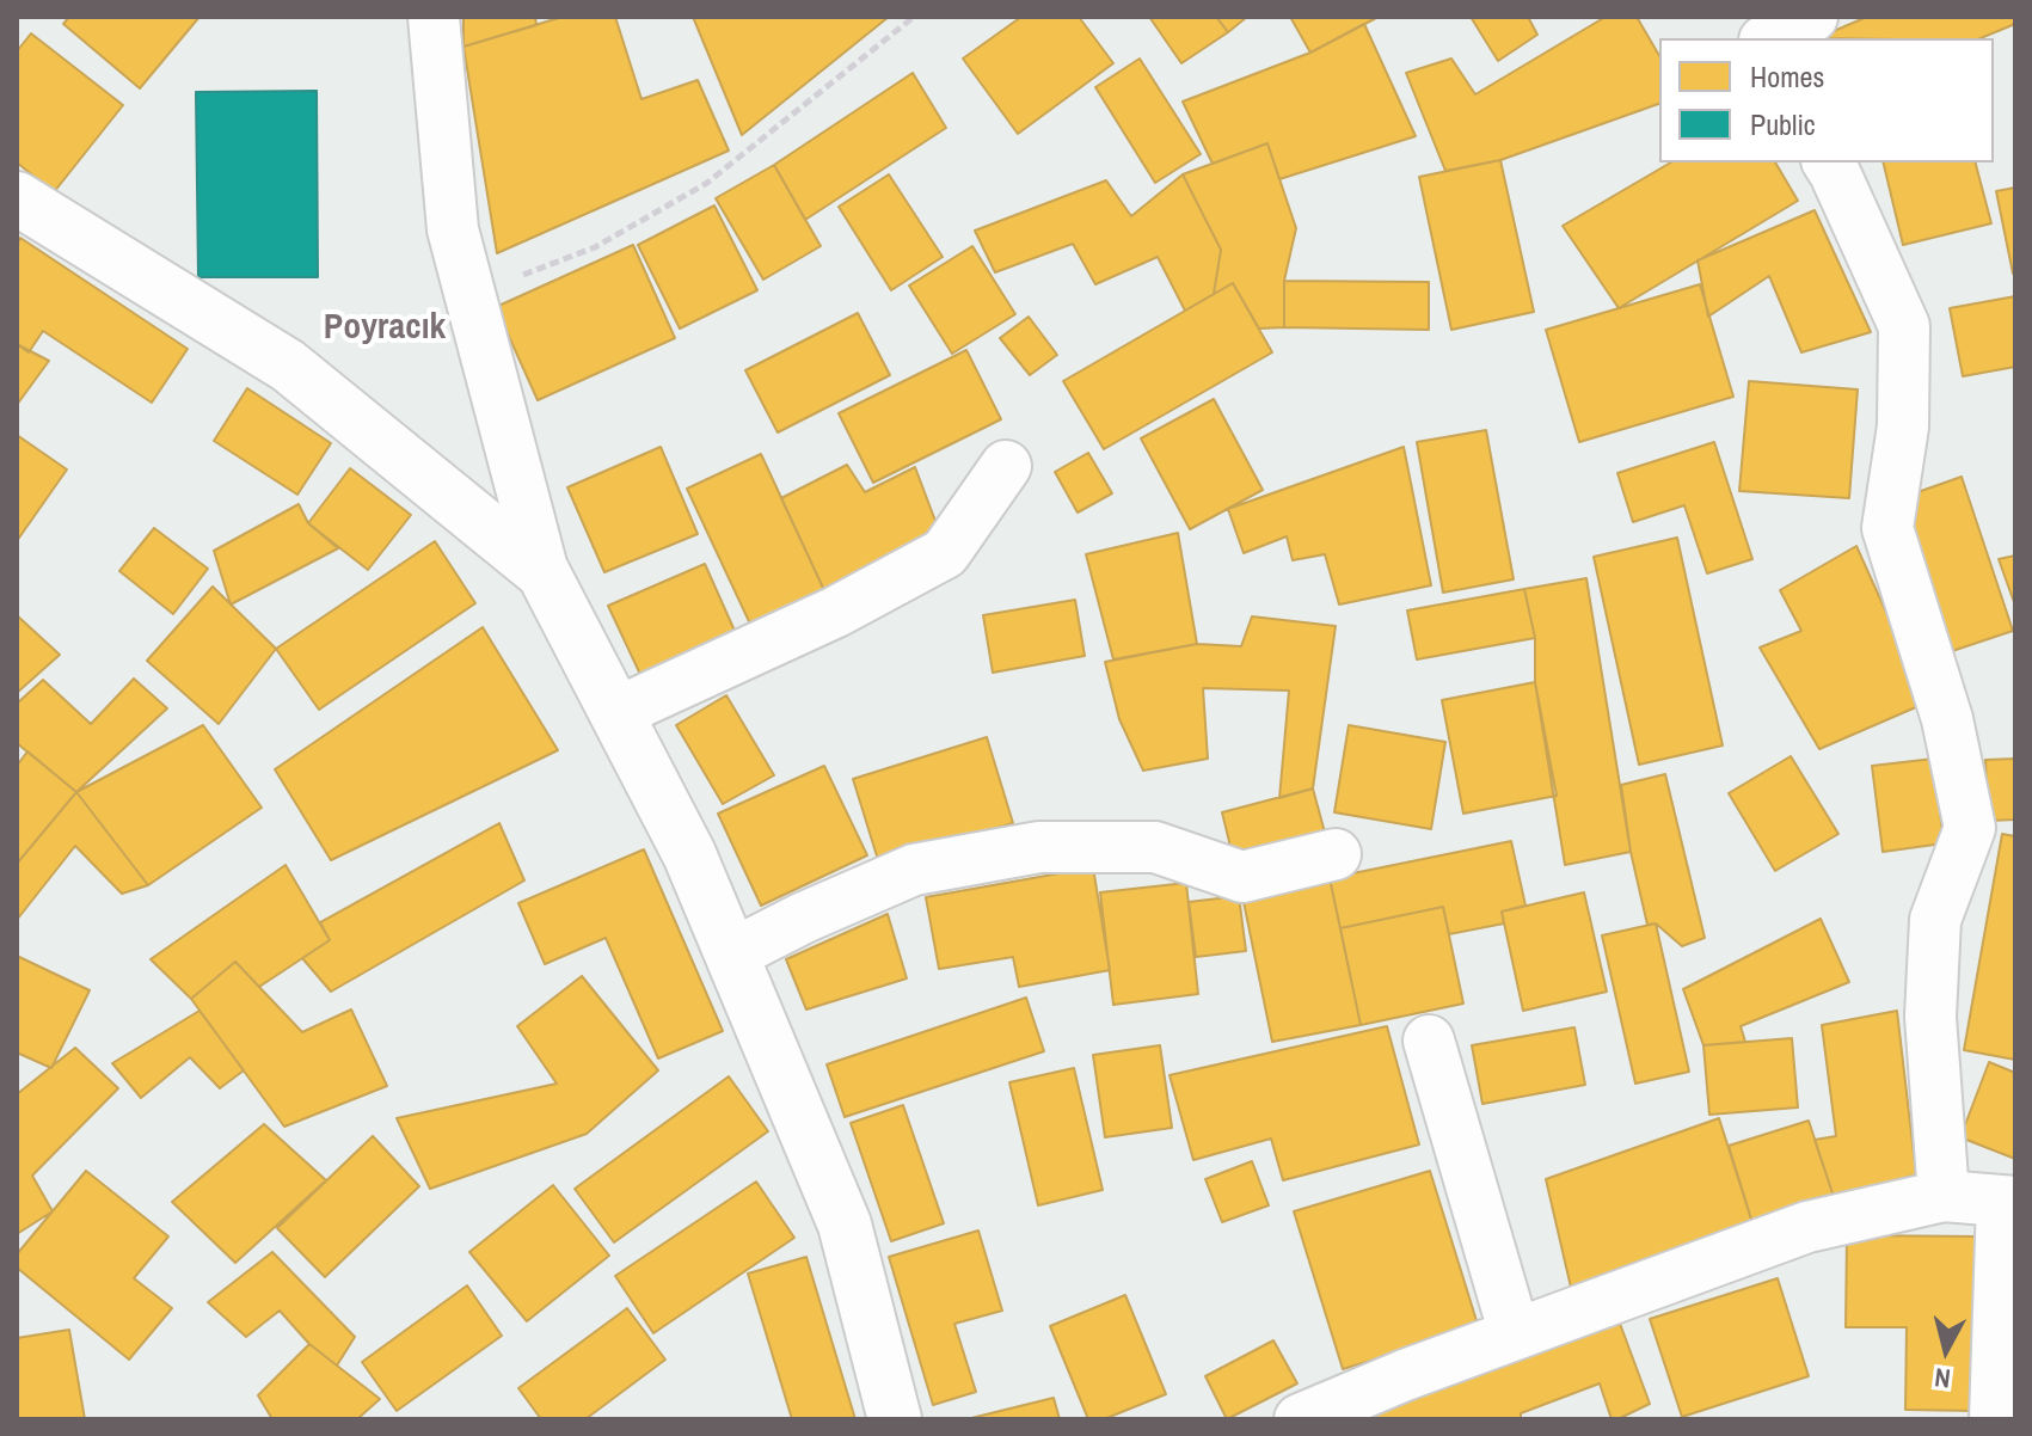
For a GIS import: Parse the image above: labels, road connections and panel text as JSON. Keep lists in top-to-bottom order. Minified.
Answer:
{"districts":["Poyracık"],"legend":["Homes","Public"],"north":"bottom"}
